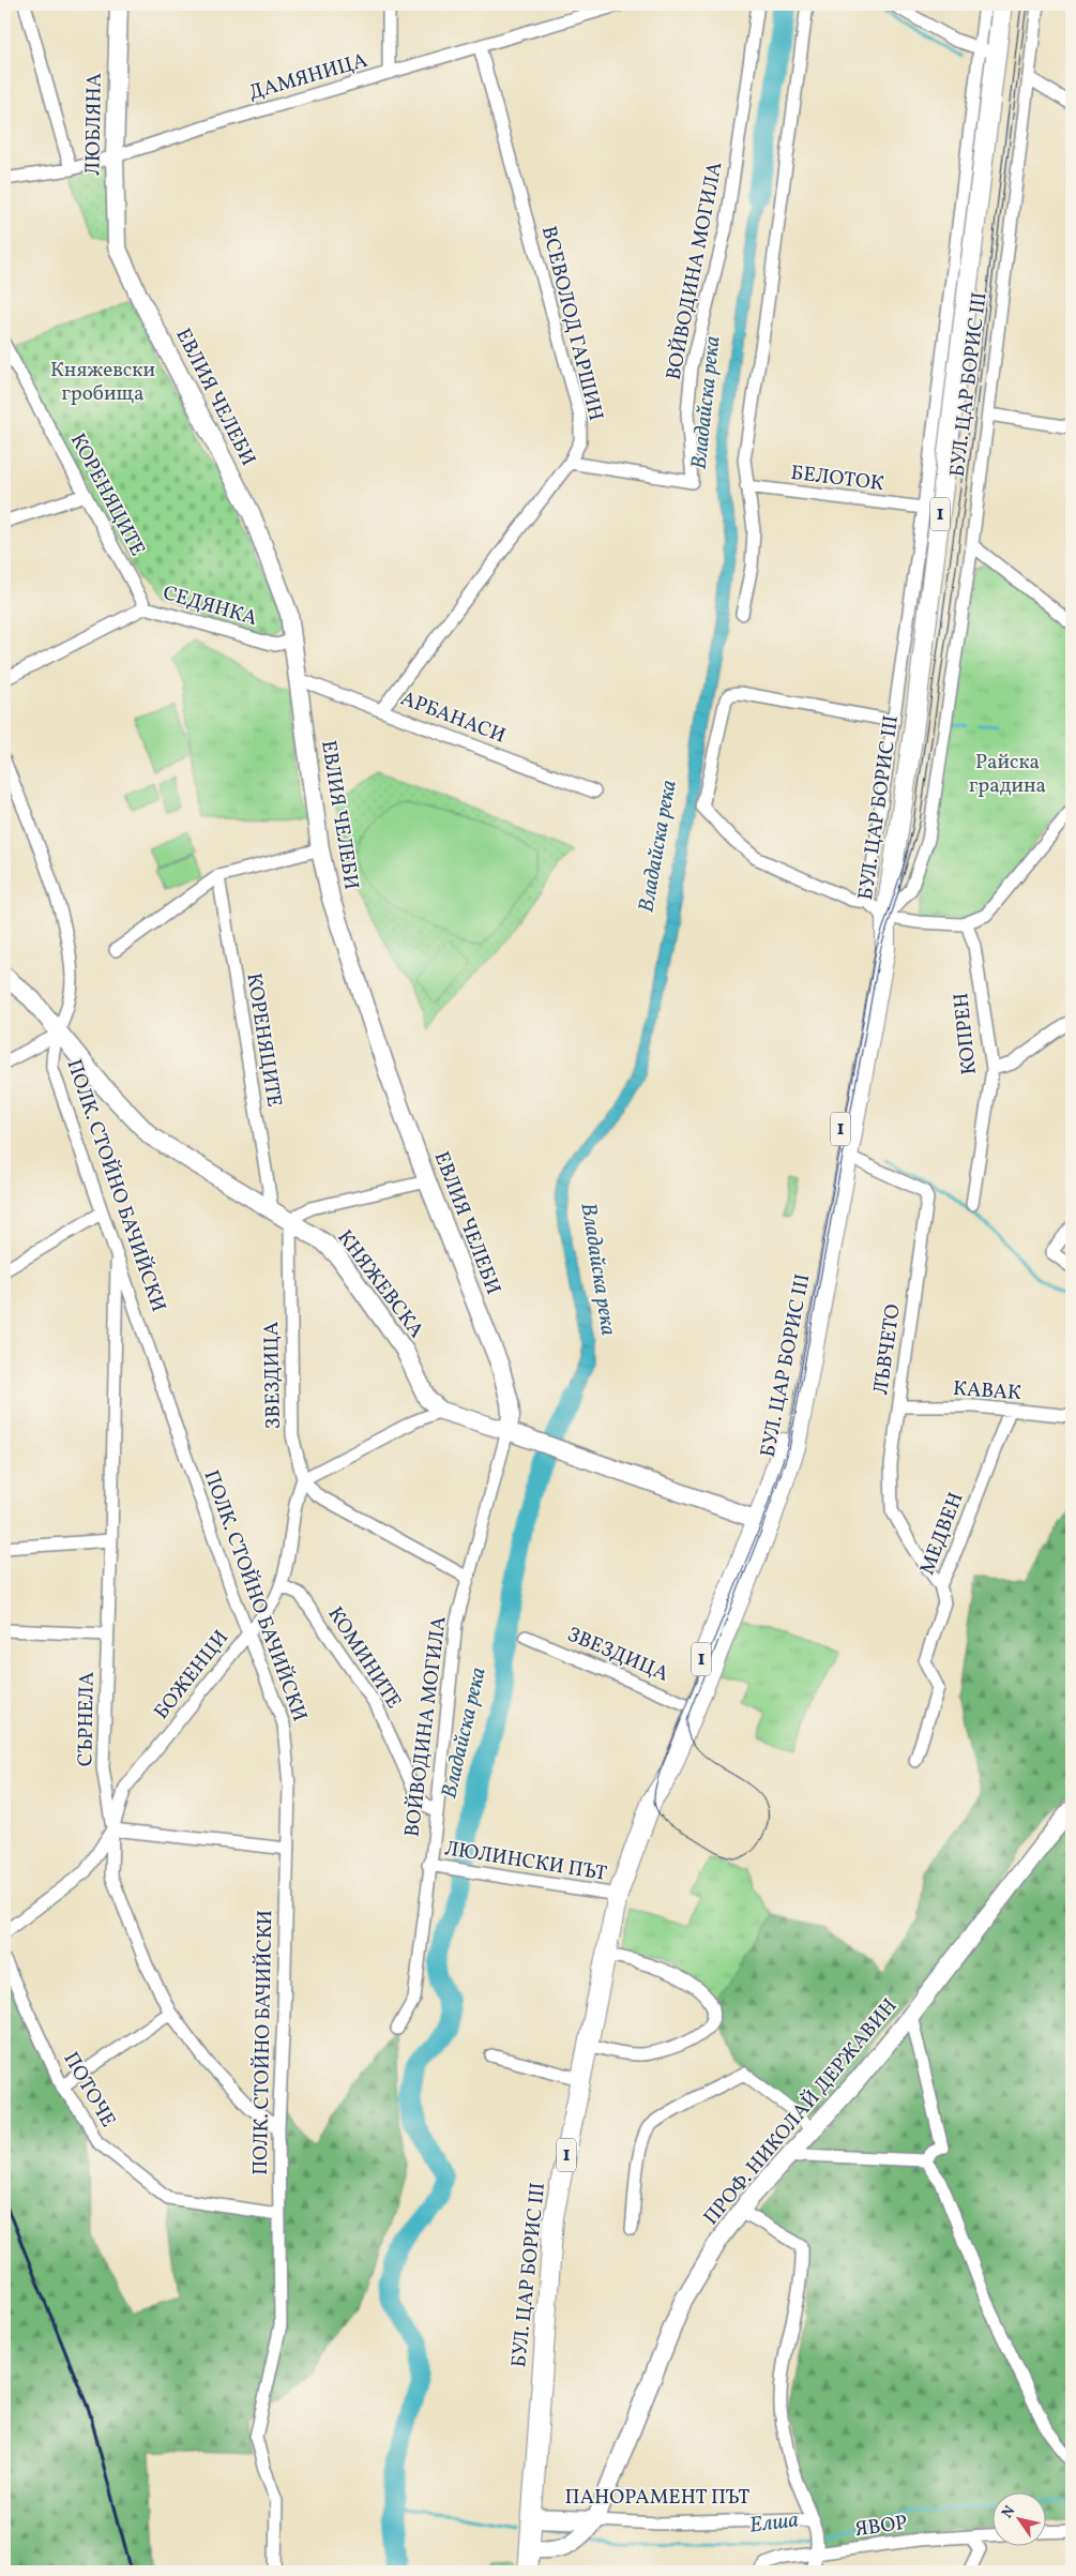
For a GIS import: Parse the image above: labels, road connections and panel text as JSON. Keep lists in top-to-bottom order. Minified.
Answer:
{"streets":{"main road":["БУЛ. ЦАР БОРИС III","1"],"street":["ДАМЯНИЦА","ЛЮБЛЯНА","ВОЙВОДИНА МОГИЛА","ВСЕВОЛОД ГАРШИН","ЕВЛИЯ ЧЕЛЕБИ","БЕЛОТОК","КОРЕНЯЦИТЕ","СЕДЯНКА","АРБАНАСИ","КОПРЕН","ПОЛК. СТОЙНО БАЧИЙСКИ","КНЯЖЕВСКА","ЛЪВЧЕТО","ЗВЕЗДИЦА","КАВАК","МЕДВЕН","КОМИНИТЕ","БОЖЕНЦИ","СЪРНЕЛА","ЛЮЛИНСКИ ПЪТ","ПОТОЧЕ","ПРОФ. НИКОЛАЙ ДЕРЖАВИН","ПАНОРАМЕНТ ПЪТ","ЯВОР"]},"crossings":[["ДАМЯНИЦА","ЛЮБЛЯНА"],["ДАМЯНИЦА","ВСЕВОЛОД ГАРШИН"],["ЛЮБЛЯНА","ЕВЛИЯ ЧЕЛЕБИ"],["ВОЙВОДИНА МОГИЛА","ВСЕВОЛОД ГАРШИН"],["ВОЙВОДИНА МОГИЛА","ЕВЛИЯ ЧЕЛЕБИ"],["ВОЙВОДИНА МОГИЛА","ЗВЕЗДИЦА"],["ВОЙВОДИНА МОГИЛА","КОМИНИТЕ"],["ВОЙВОДИНА МОГИЛА","ЛЮЛИНСКИ ПЪТ"],["ВСЕВОЛОД ГАРШИН","АРБАНАСИ"],["БУЛ. ЦАР БОРИС III","БЕЛОТОК"],["БУЛ. ЦАР БОРИС III","ЛЪВЧЕТО"],["БУЛ. ЦАР БОРИС III","ЗВЕЗДИЦА"],["БУЛ. ЦАР БОРИС III","ЛЮЛИНСКИ ПЪТ"],["БУЛ. ЦАР БОРИС III","ПАНОРАМЕНТ ПЪТ"],["ЕВЛИЯ ЧЕЛЕБИ","СЕДЯНКА"],["ЕВЛИЯ ЧЕЛЕБИ","АРБАНАСИ"],["КОРЕНЯЦИТЕ","СЕДЯНКА"],["КОРЕНЯЦИТЕ","КНЯЖЕВСКА"],["ПОЛК. СТОЙНО БАЧИЙСКИ","КНЯЖЕВСКА"],["ПОЛК. СТОЙНО БАЧИЙСКИ","БОЖЕНЦИ"],["ПОЛК. СТОЙНО БАЧИЙСКИ","СЪРНЕЛА"],["ПОЛК. СТОЙНО БАЧИЙСКИ","ПОТОЧЕ"],["КНЯЖЕВСКА","ЗВЕЗДИЦА"],["ЛЪВЧЕТО","КАВАК"],["ЛЪВЧЕТО","МЕДВЕН"],["ЗВЕЗДИЦА","БОЖЕНЦИ"],["КАВАК","МЕДВЕН"],["КОМИНИТЕ","БОЖЕНЦИ"],["БОЖЕНЦИ","СЪРНЕЛА"],["ПРОФ. НИКОЛАЙ ДЕРЖАВИН","ПАНОРАМЕНТ ПЪТ"]],"water":["Владайска река","Елша"],"parks":["Княжевски гробища","Райска градина"],"north":"top left"}
